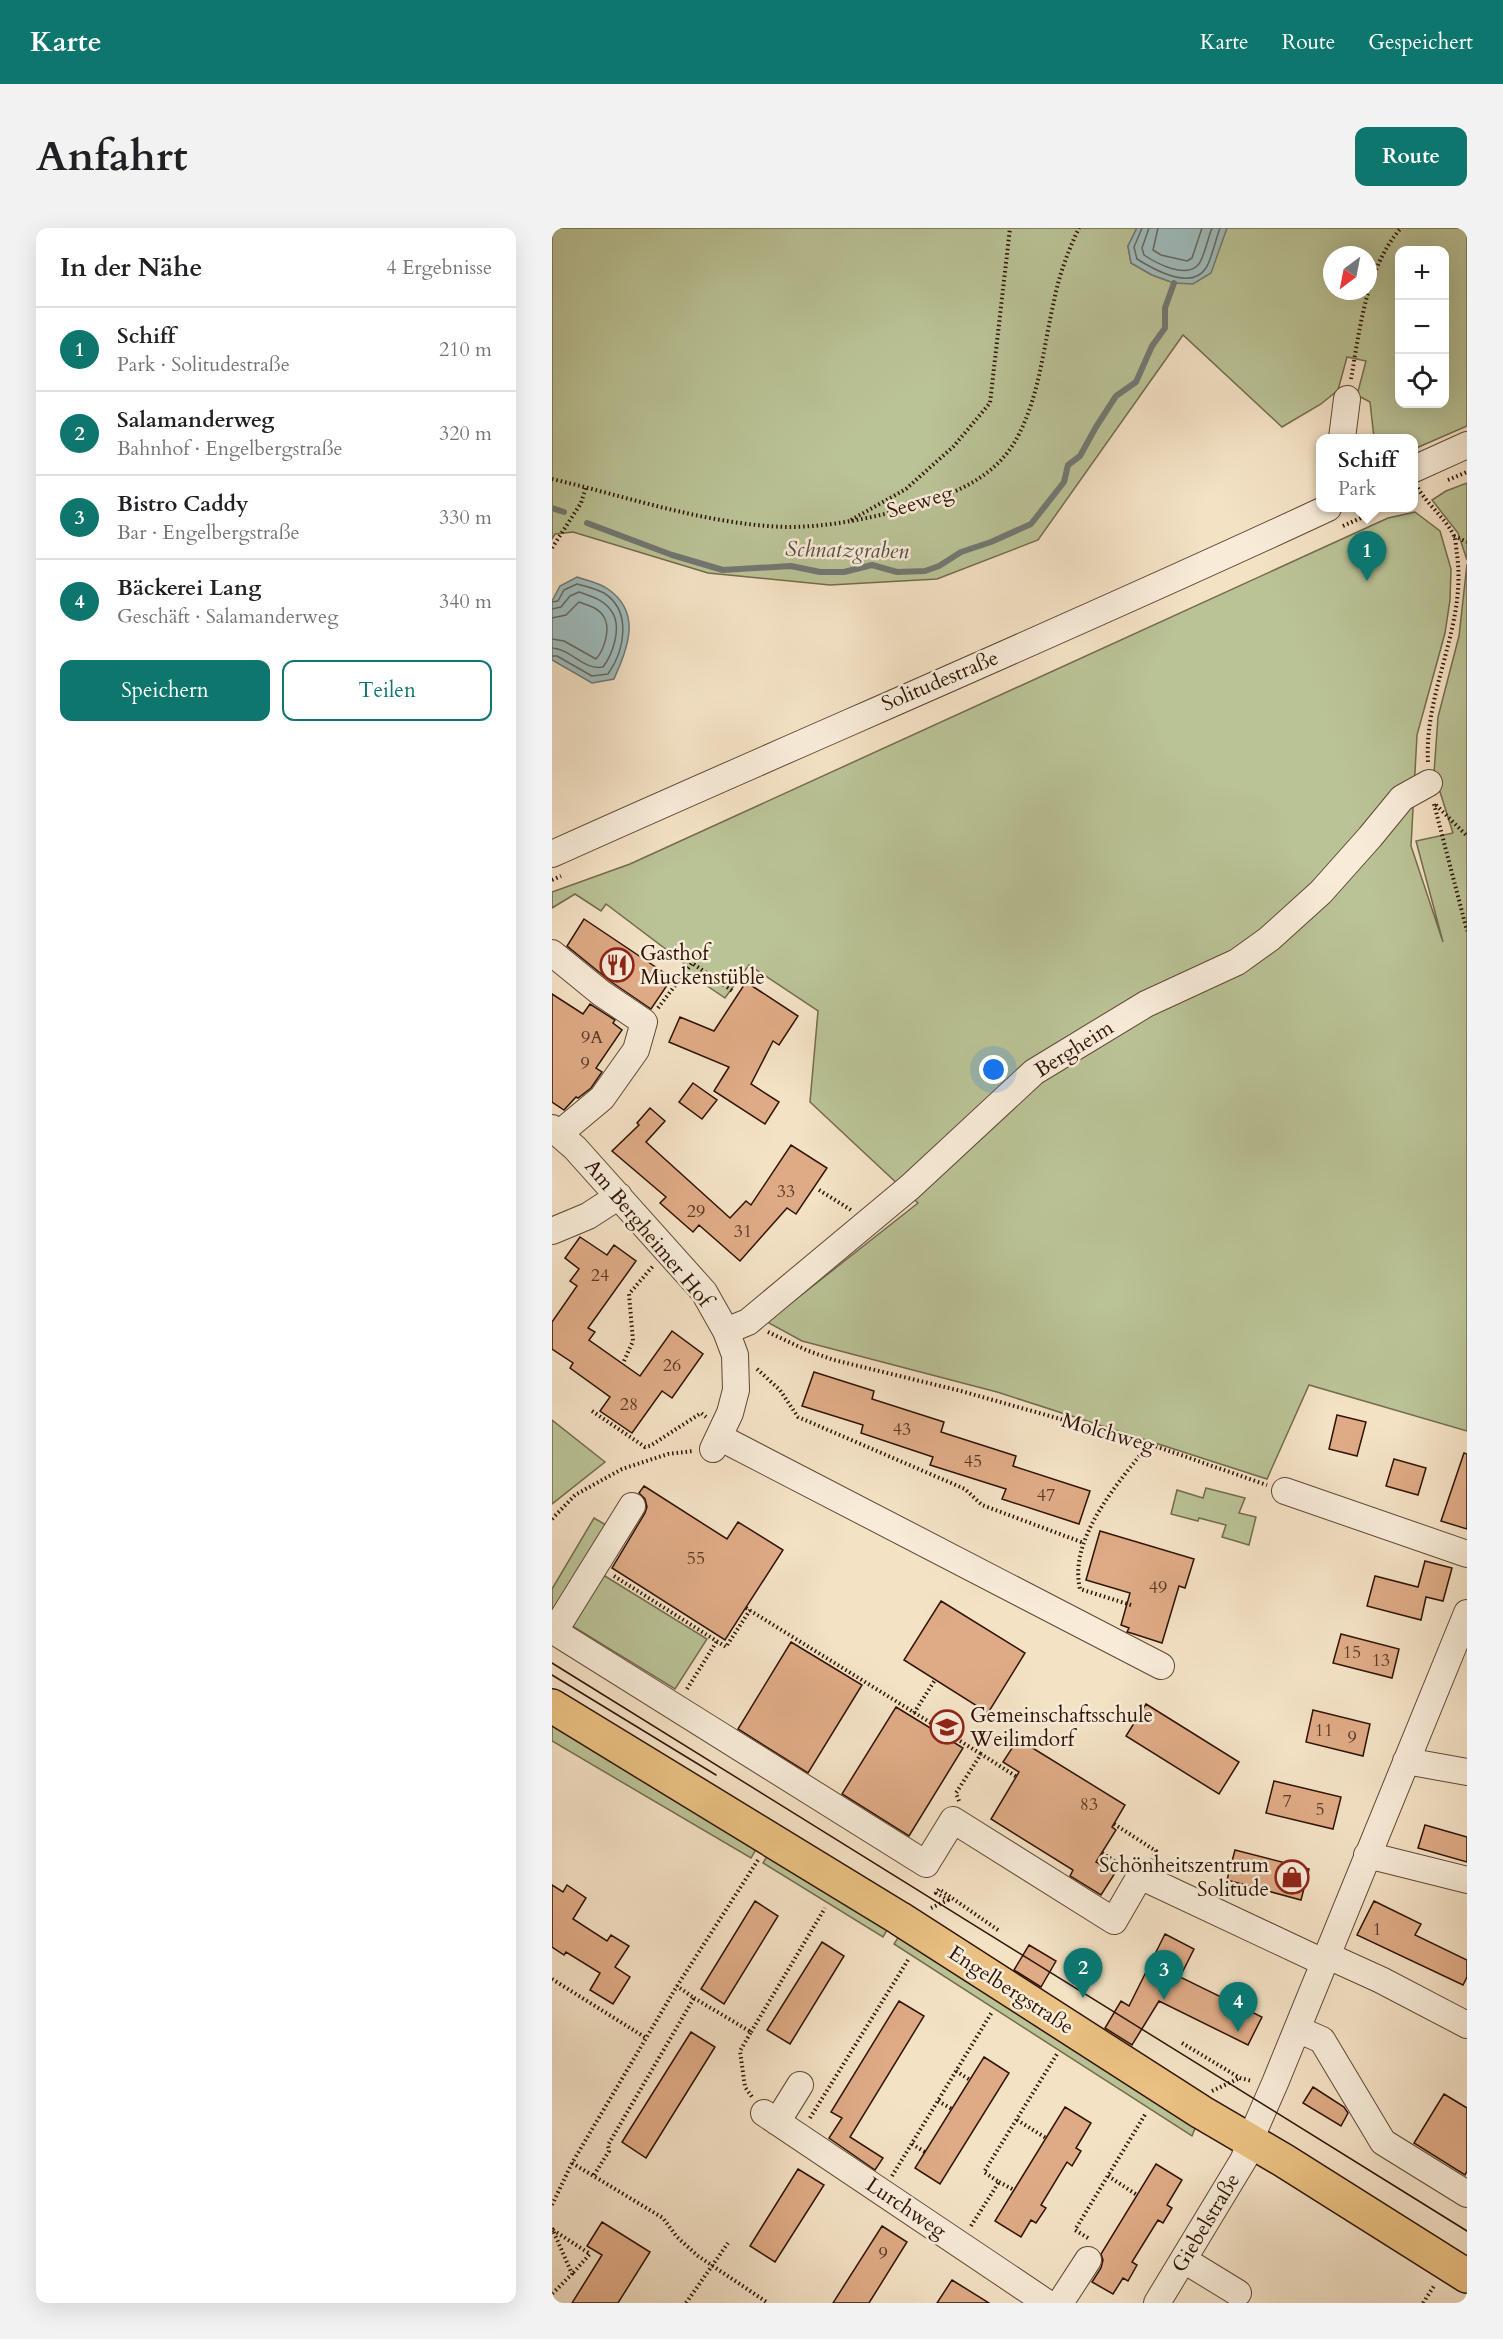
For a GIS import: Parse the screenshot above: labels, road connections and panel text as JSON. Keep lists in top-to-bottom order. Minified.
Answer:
{"streets":{"main road":["Engelbergstraße"],"street":["Solitudestraße","Bergheim","Am Bergheimer Hof","Lurchweg","Giebelstraße"],"path":["Seeweg","Molchweg"]},"crossings":[["Bergheim","Am Bergheimer Hof"],["Bergheim","Molchweg"],["Am Bergheimer Hof","Molchweg"],["Engelbergstraße","Giebelstraße"]],"water":["Schnatzgraben"],"places":{"restaurant":["Gasthof Muckenstüble"],"school or university":["Gemeinschaftsschule Weilimdorf"],"shop":["Schönheitszentrum Solitude"]},"house_numbers":["9A","9","33","29","31","24","26","28","43","45","47","55","49","15","13","11","9","7","83","5","1","9"],"north":"bottom left","page":{"header":"Karte","nav":["Karte","Route","Gespeichert"],"buttons":["Route",["Speichern","Teilen"]],"title":"Anfahrt","heading":["In der Nähe","4 Ergebnisse"],"map_buttons":["+","−"],"list":[{"mark":"1","name":"Schiff","note":"Park · Solitudestraße","value":"210 m"},{"mark":"2","name":"Salamanderweg","note":"Bahnhof · Engelbergstraße","value":"320 m"},{"mark":"3","name":"Bistro Caddy","note":"Bar · Engelbergstraße","value":"330 m"},{"mark":"4","name":"Bäckerei Lang","note":"Geschäft · Salamanderweg","value":"340 m"}],"popup":["Schiff","Park"],"pins":["1","2","3","4"]}}
